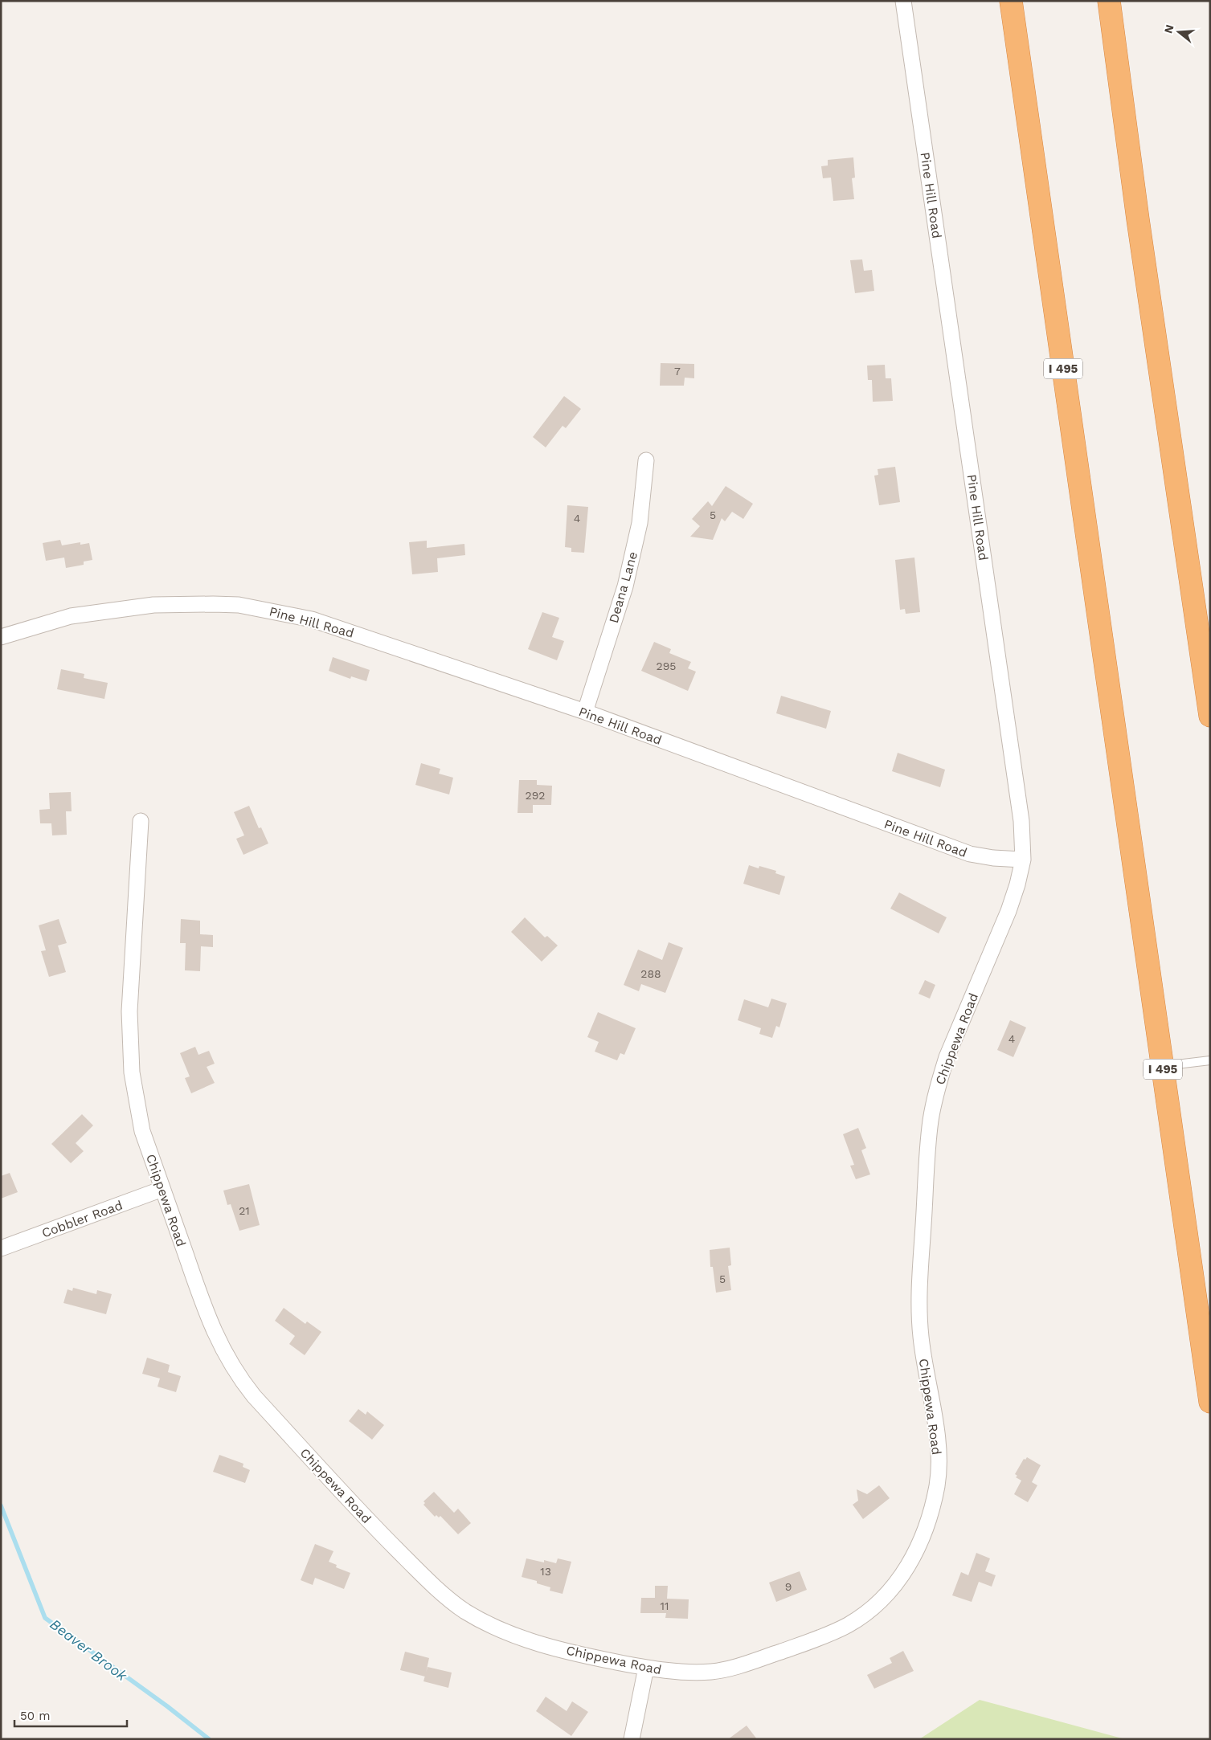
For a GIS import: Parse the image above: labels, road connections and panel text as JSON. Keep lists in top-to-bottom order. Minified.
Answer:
{"streets":{"highway":["I 495"],"street":["Pine Hill Road","Deana Lane","Chippewa Road","Cobbler Road"]},"crossings":[["Pine Hill Road","Deana Lane"],["Pine Hill Road","Chippewa Road"],["Chippewa Road","Cobbler Road"]],"water":["Beaver Brook"],"house_numbers":["7","5","4","295","292","288","4","21","5","13","9","11"],"scale_bar":"50 m","north":"left"}
